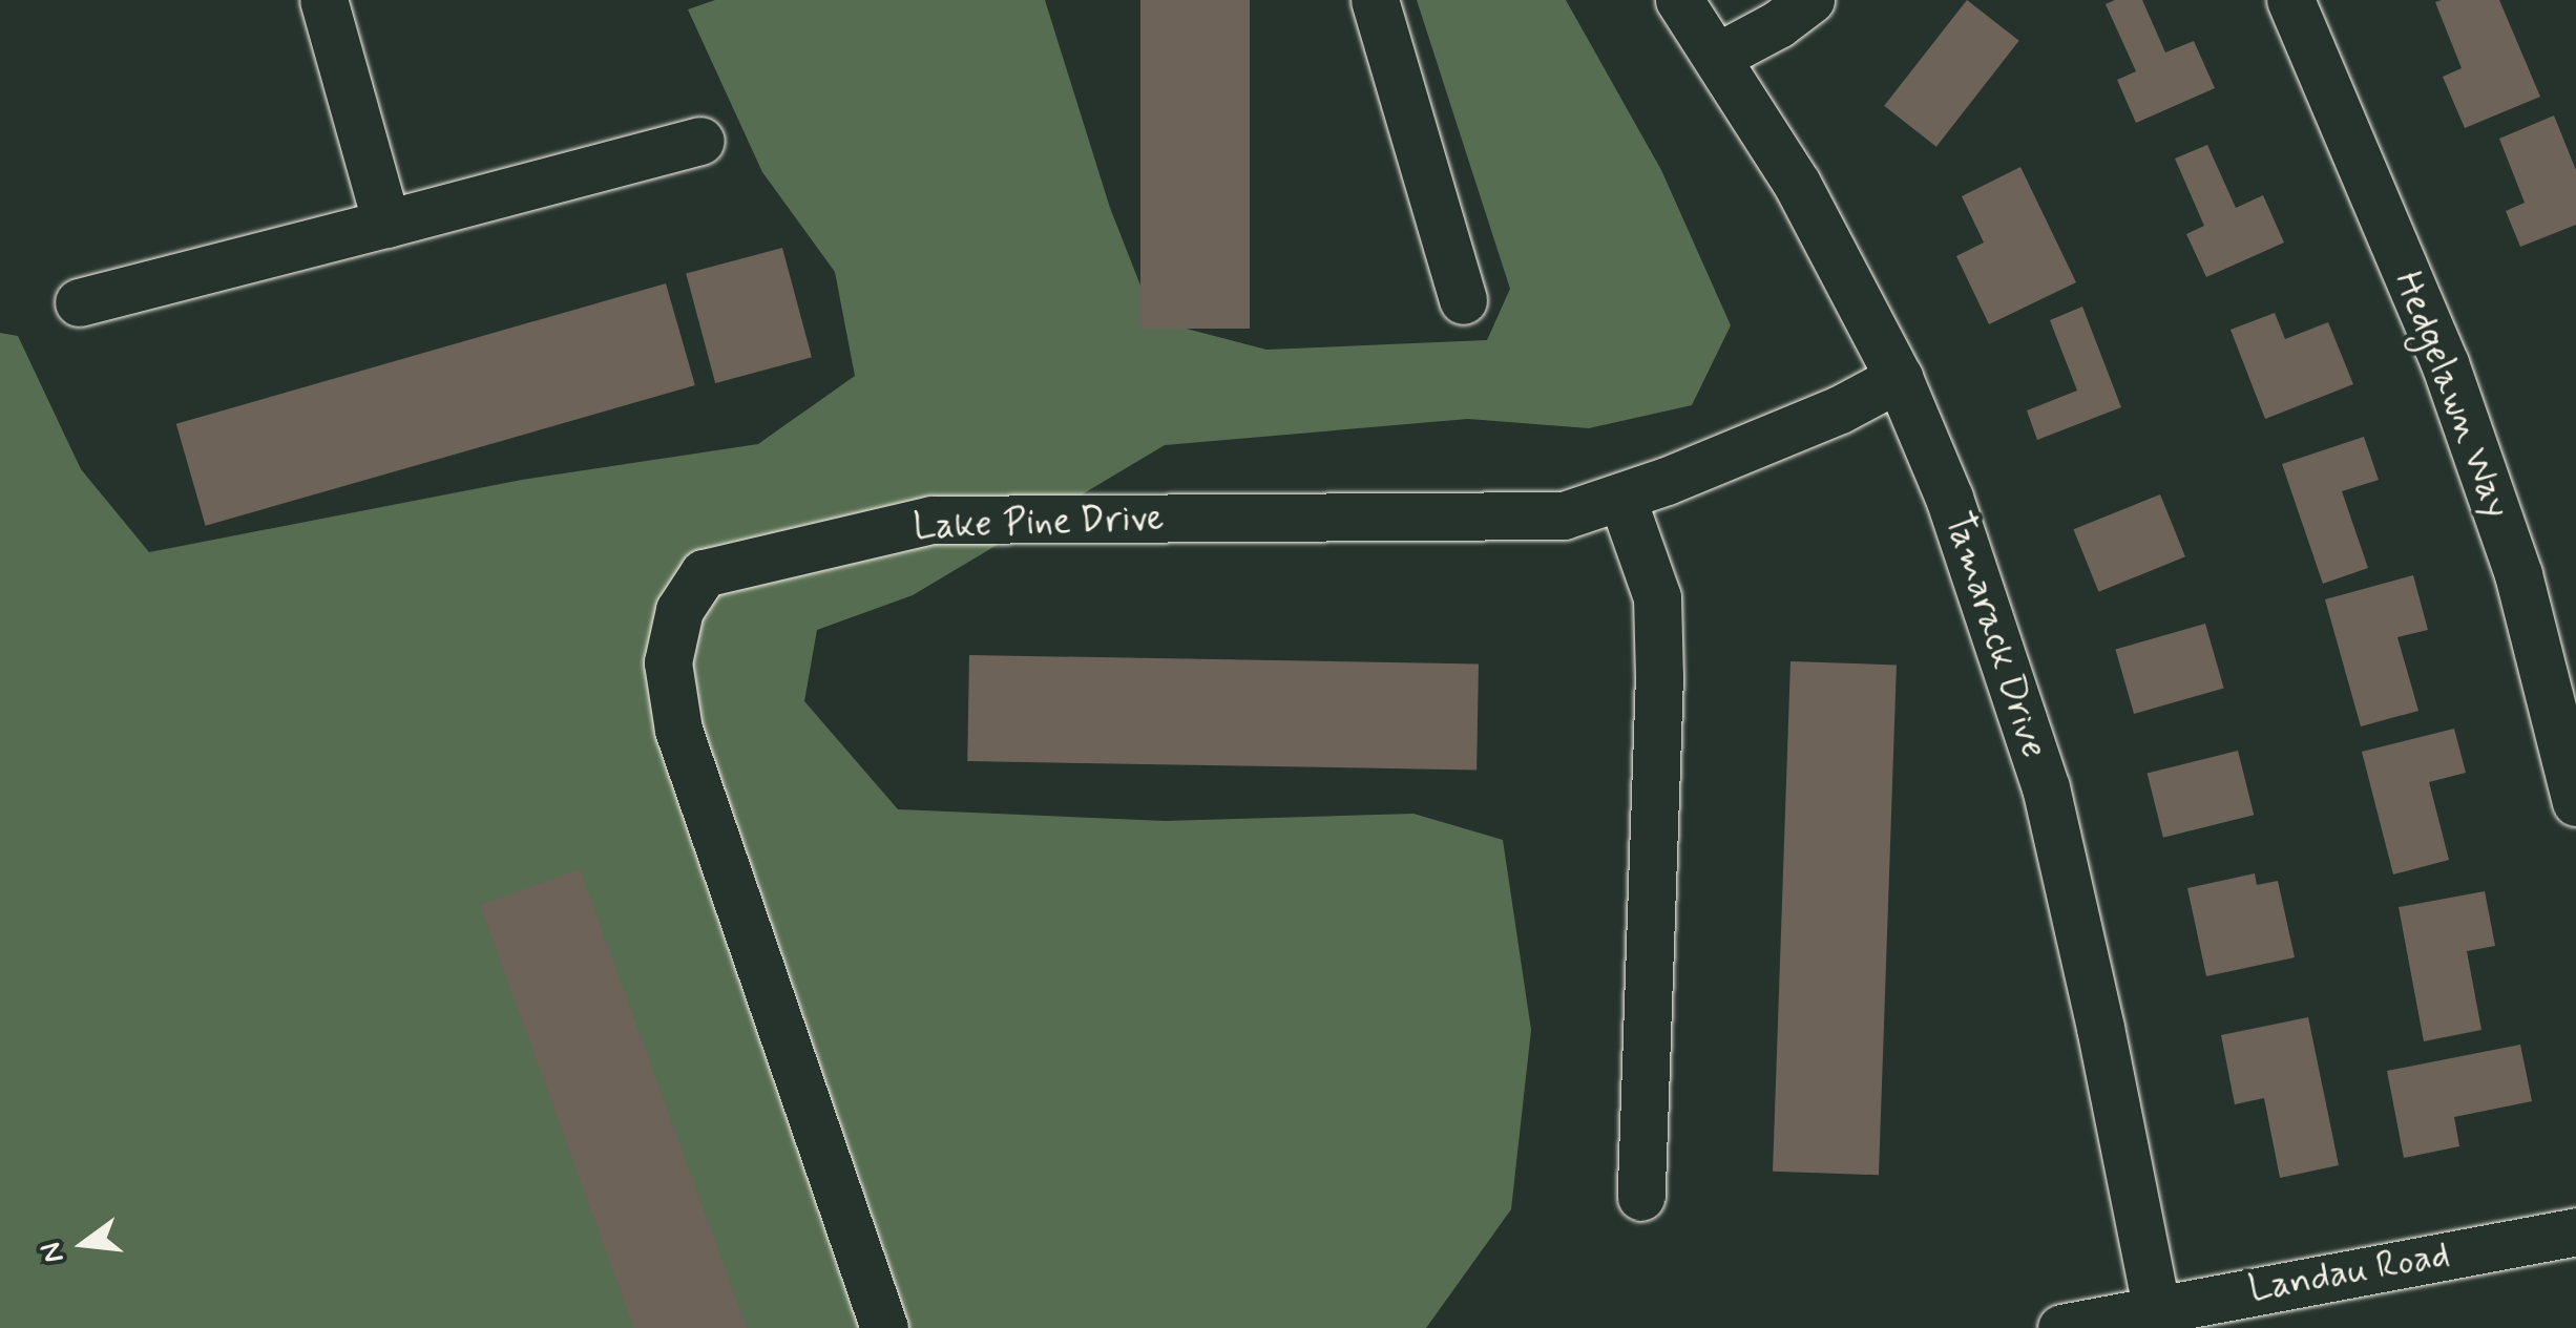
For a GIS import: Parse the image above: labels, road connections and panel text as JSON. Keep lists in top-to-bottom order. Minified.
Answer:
{"streets":{"street":["Hedgelawn Way","Lake Pine Drive","Tamarack Drive","Landau Road"]},"crossings":[["Lake Pine Drive","Tamarack Drive"],["Tamarack Drive","Landau Road"]],"north":"left"}
